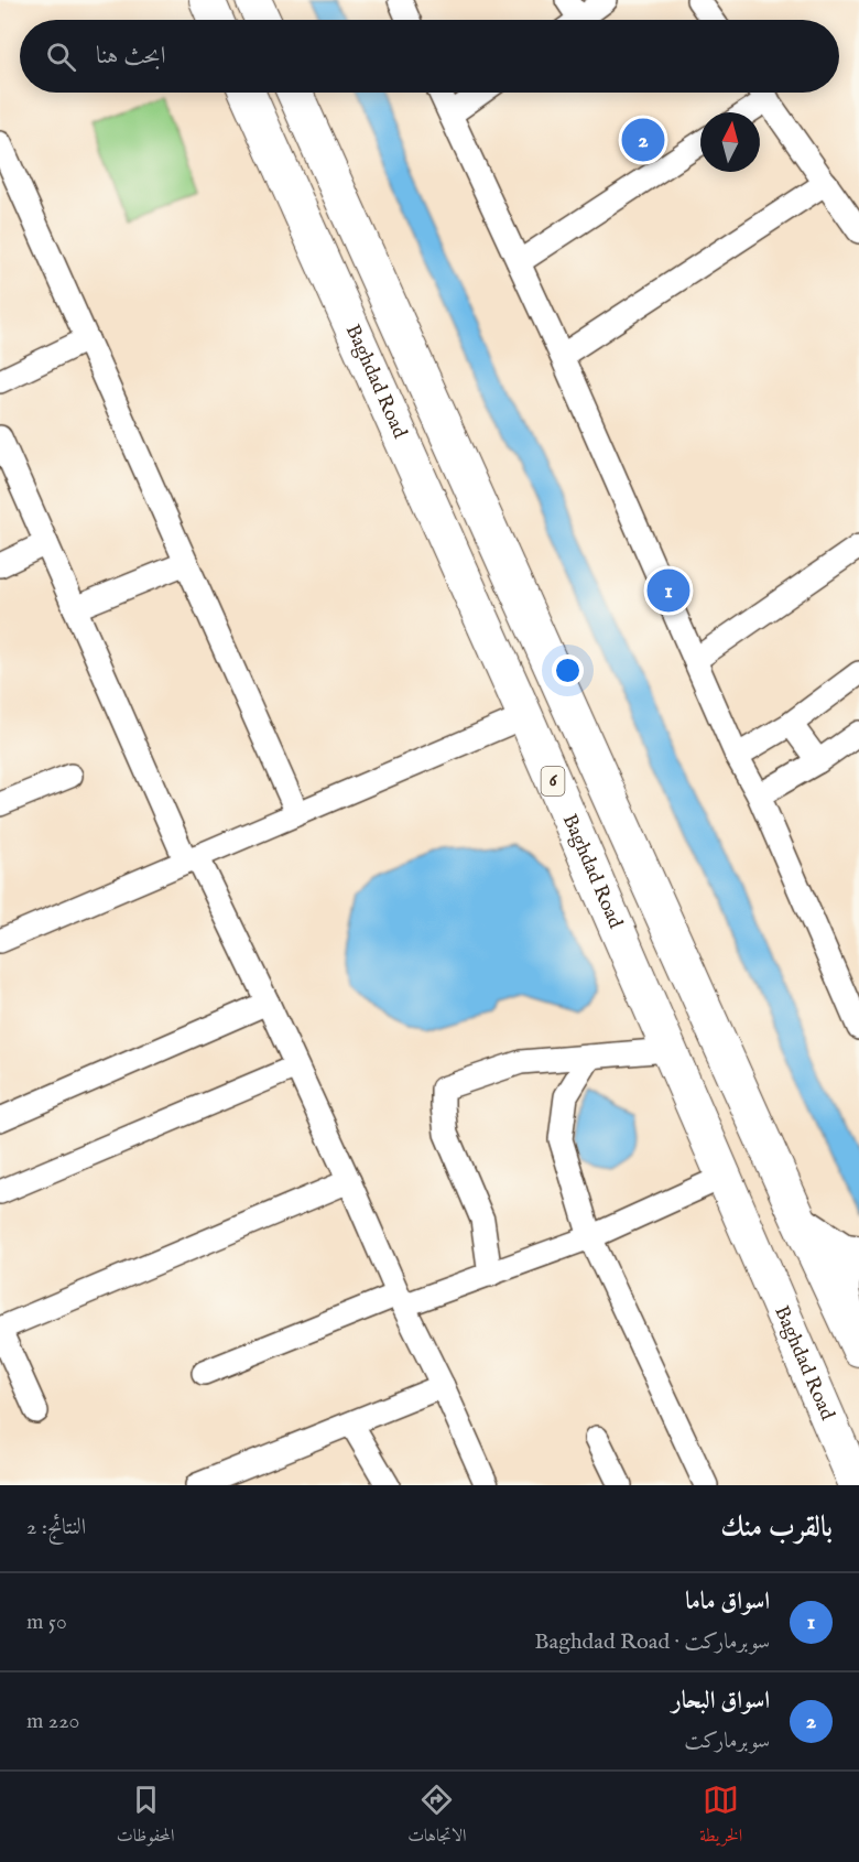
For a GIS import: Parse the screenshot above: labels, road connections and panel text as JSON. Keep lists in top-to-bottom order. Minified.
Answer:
{"streets":{"highway":["Baghdad Road","6"]},"north":"top","page":{"search":"ابحث هنا","pins":["2","1"],"heading":["بالقرب منك","النتائج: 2"],"list":[{"mark":"1","name":"اسواق ماما","note":"سوبرماركت · Baghdad Road","value":"50 m"},{"mark":"2","name":"اسواق البحار","note":"سوبرماركت","value":"220 m"}],"nav":["الخريطة","الاتجاهات","المحفوظات"]}}
